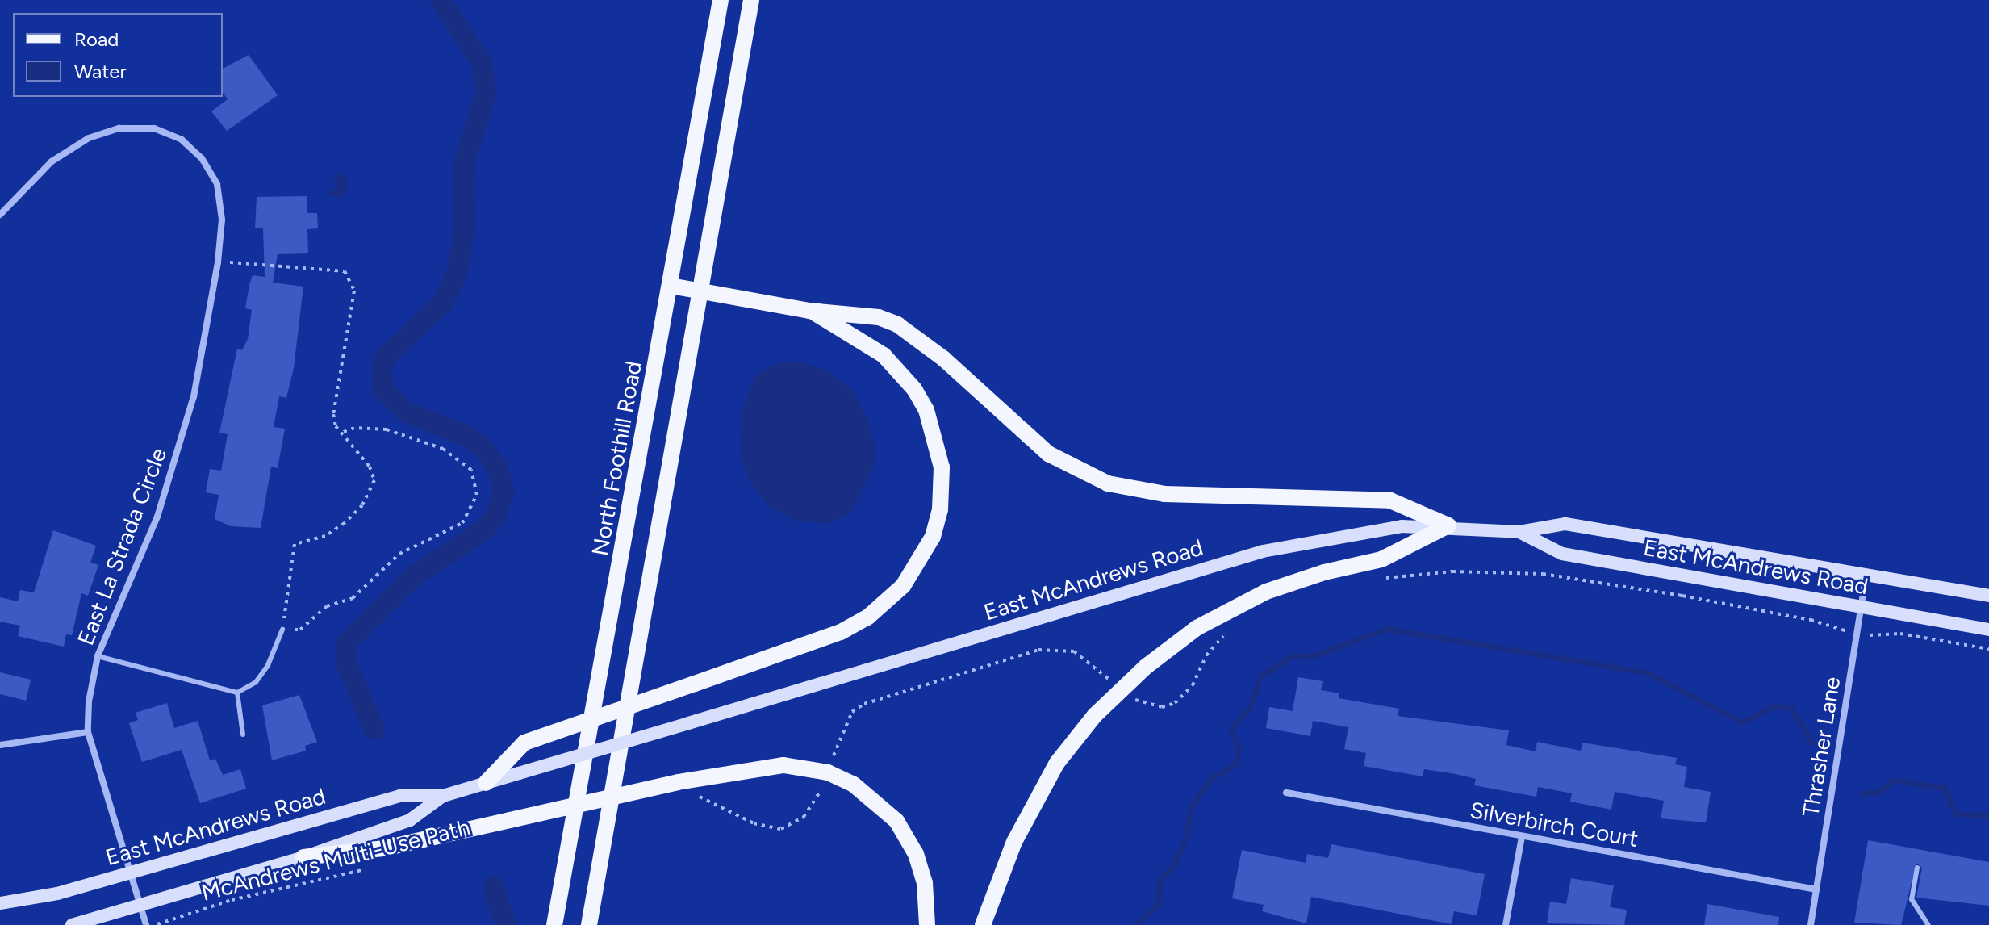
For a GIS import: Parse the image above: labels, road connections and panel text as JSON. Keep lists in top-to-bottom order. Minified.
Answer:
{"streets":{"main road":["North Foothill Road","East McAndrews Road"],"street":["East La Strada Circle","Thrasher Lane","Silverbirch Court"],"path":["McAndrews Multi-Use Path"]},"crossings":[["East La Strada Circle","East McAndrews Road"],["East McAndrews Road","Thrasher Lane"],["Thrasher Lane","Silverbirch Court"]],"legend":["Road","Water"]}
